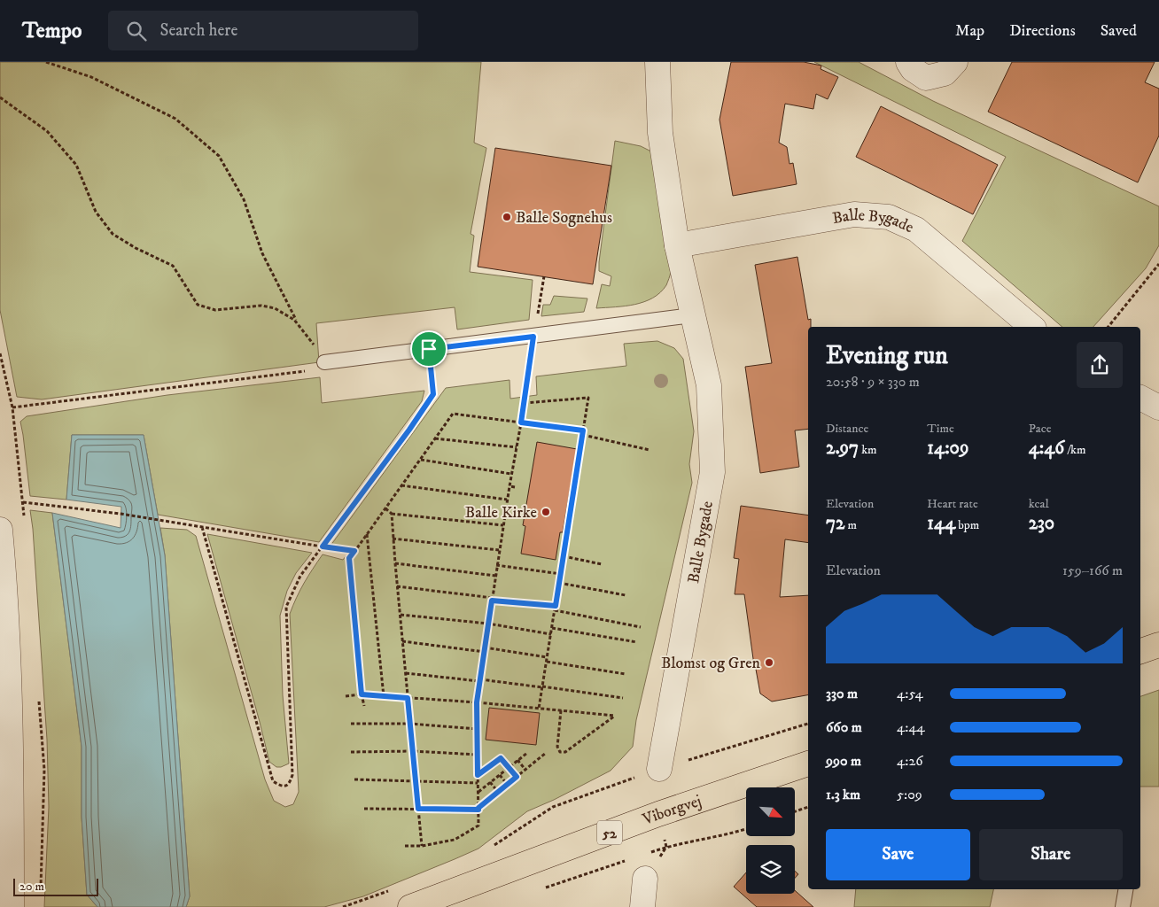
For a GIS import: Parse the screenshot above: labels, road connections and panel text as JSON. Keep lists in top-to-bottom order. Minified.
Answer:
{"streets":{"main road":["Viborgvej","52"],"street":["Balle Bygade"]},"places":["Balle Sognehus","Balle Kirke","Blomst og Gren"],"scale_bar":"20 m","north":"bottom right","page":{"header":"Tempo","search":"Search here","nav":["Map","Directions","Saved"],"heading":["Evening run","20:58 · 9 × 330 m"],"stats":[["Distance","2.97 km"],["Time","14:09"],["Pace","4:46 /km"],["Elevation","72 m"],["Heart rate","144 bpm"],["kcal","230"]],"chart":["Elevation","159–166 m"],"list":[{"name":"330 m","note":"4:54"},{"name":"660 m","note":"4:44"},{"name":"990 m","note":"4:26"},{"name":"1.3 km","note":"5:09"}],"buttons":["Save","Share"],"scale":"20 m"}}
